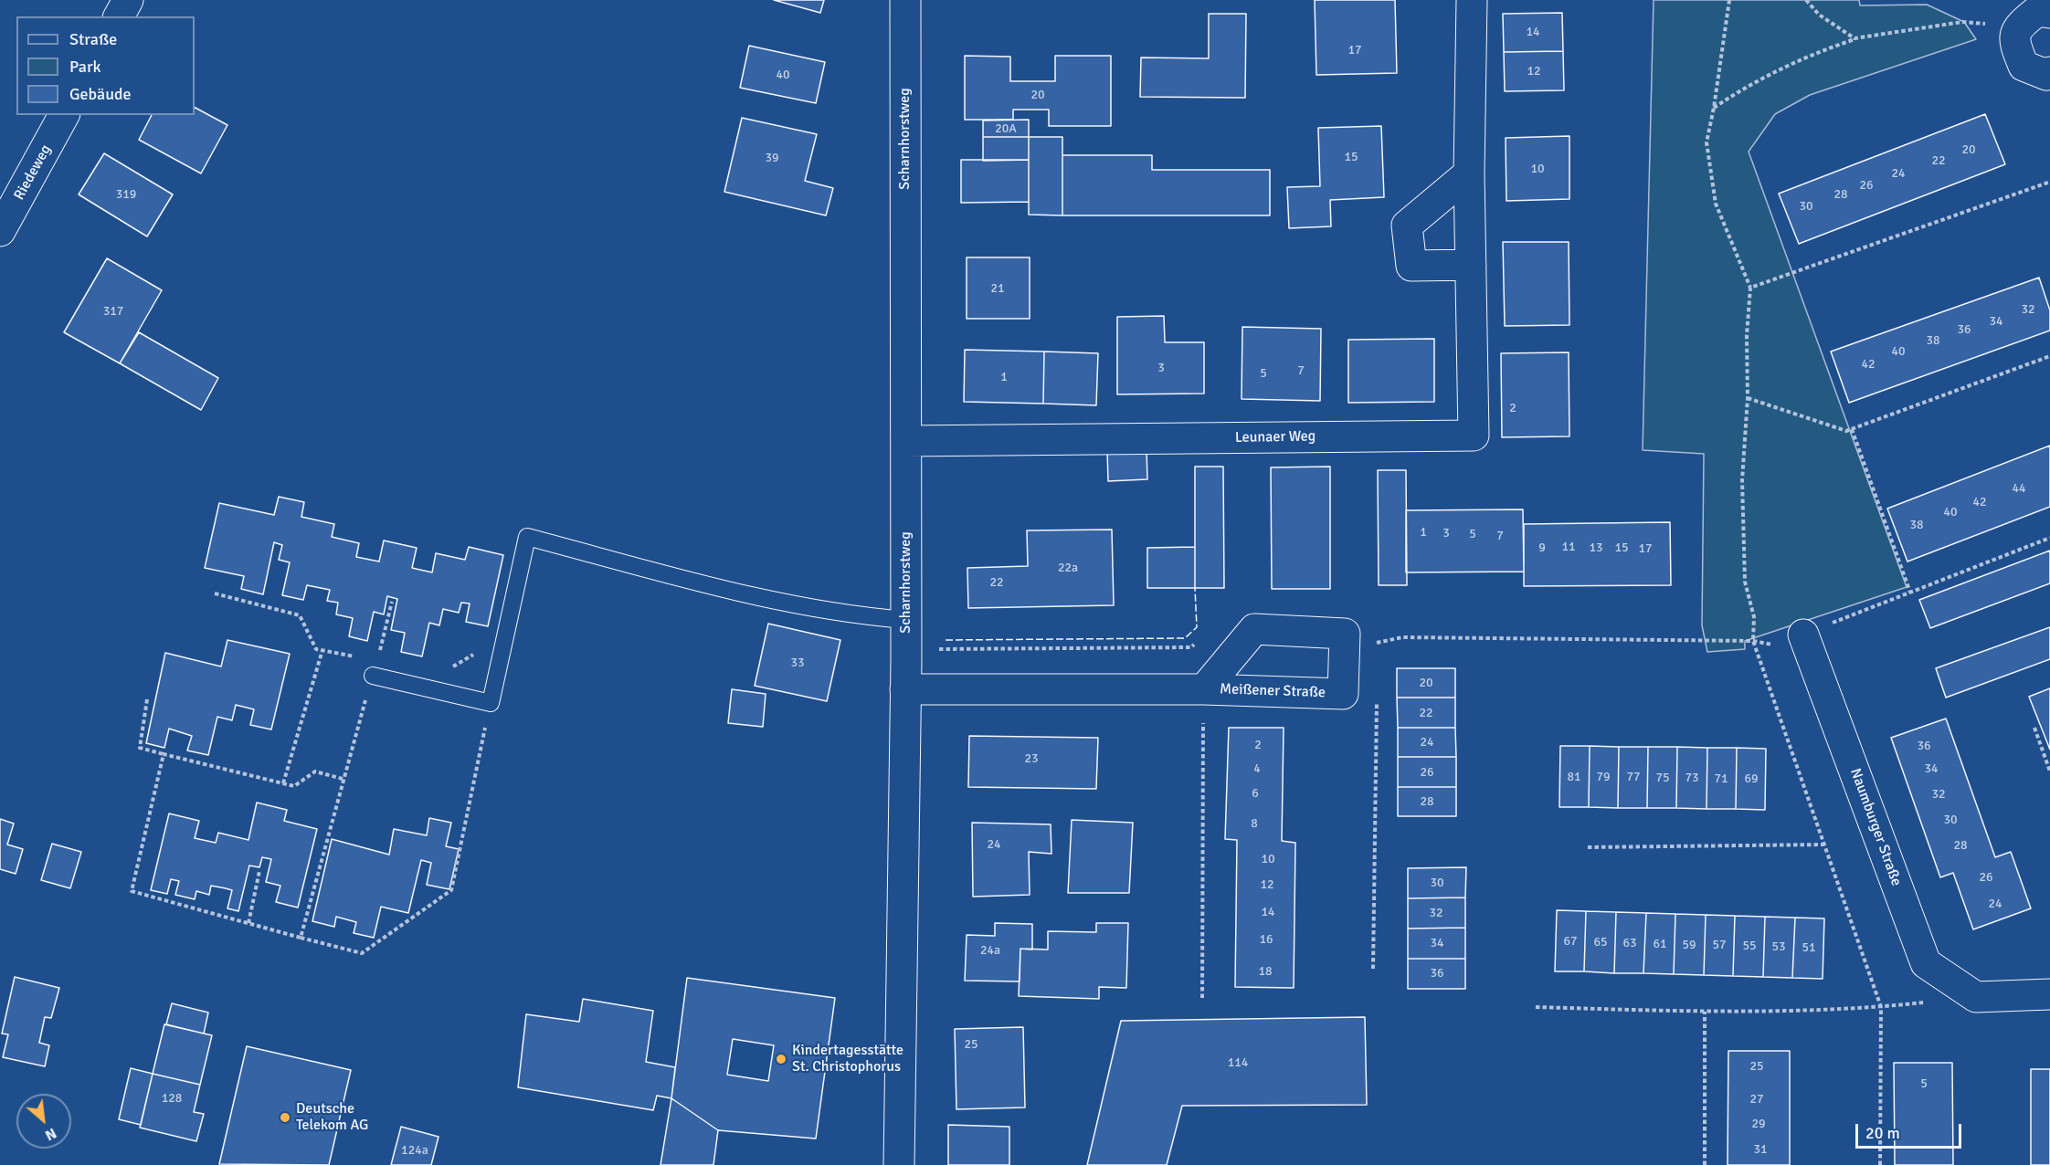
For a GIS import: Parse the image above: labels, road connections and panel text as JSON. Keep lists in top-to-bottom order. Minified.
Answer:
{"streets":{"street":["Scharnhorstweg","Riedeweg","Leunaer Weg","Meißener Straße","Naumburger Straße"]},"crossings":[["Scharnhorstweg","Leunaer Weg"],["Scharnhorstweg","Meißener Straße"]],"places":["Kindertagesstätte St. Christophorus","Deutsche Telekom AG"],"house_numbers":["14","17","12","40","20","20A","20","15","39","22","10","24","26","319","28","30","21","32","317","34","36","38","40","42","3","7","5","1","2","44","42","40","38","1","3","5","7","11","9","13","15","17","22a","22","33","20","22","24","2","36","23","4","34","26","81","79","77","75","73","71","69","6","32","28","30","8","24","28","10","26","30","12","24","14","32","16","67","65","34","63","61","59","57","55","53","51","24a","18","36","25","114","25","5","128","27","29","31","124a"],"legend":["Straße","Park","Gebäude"],"scale_bar":"20 m","north":"bottom right"}
